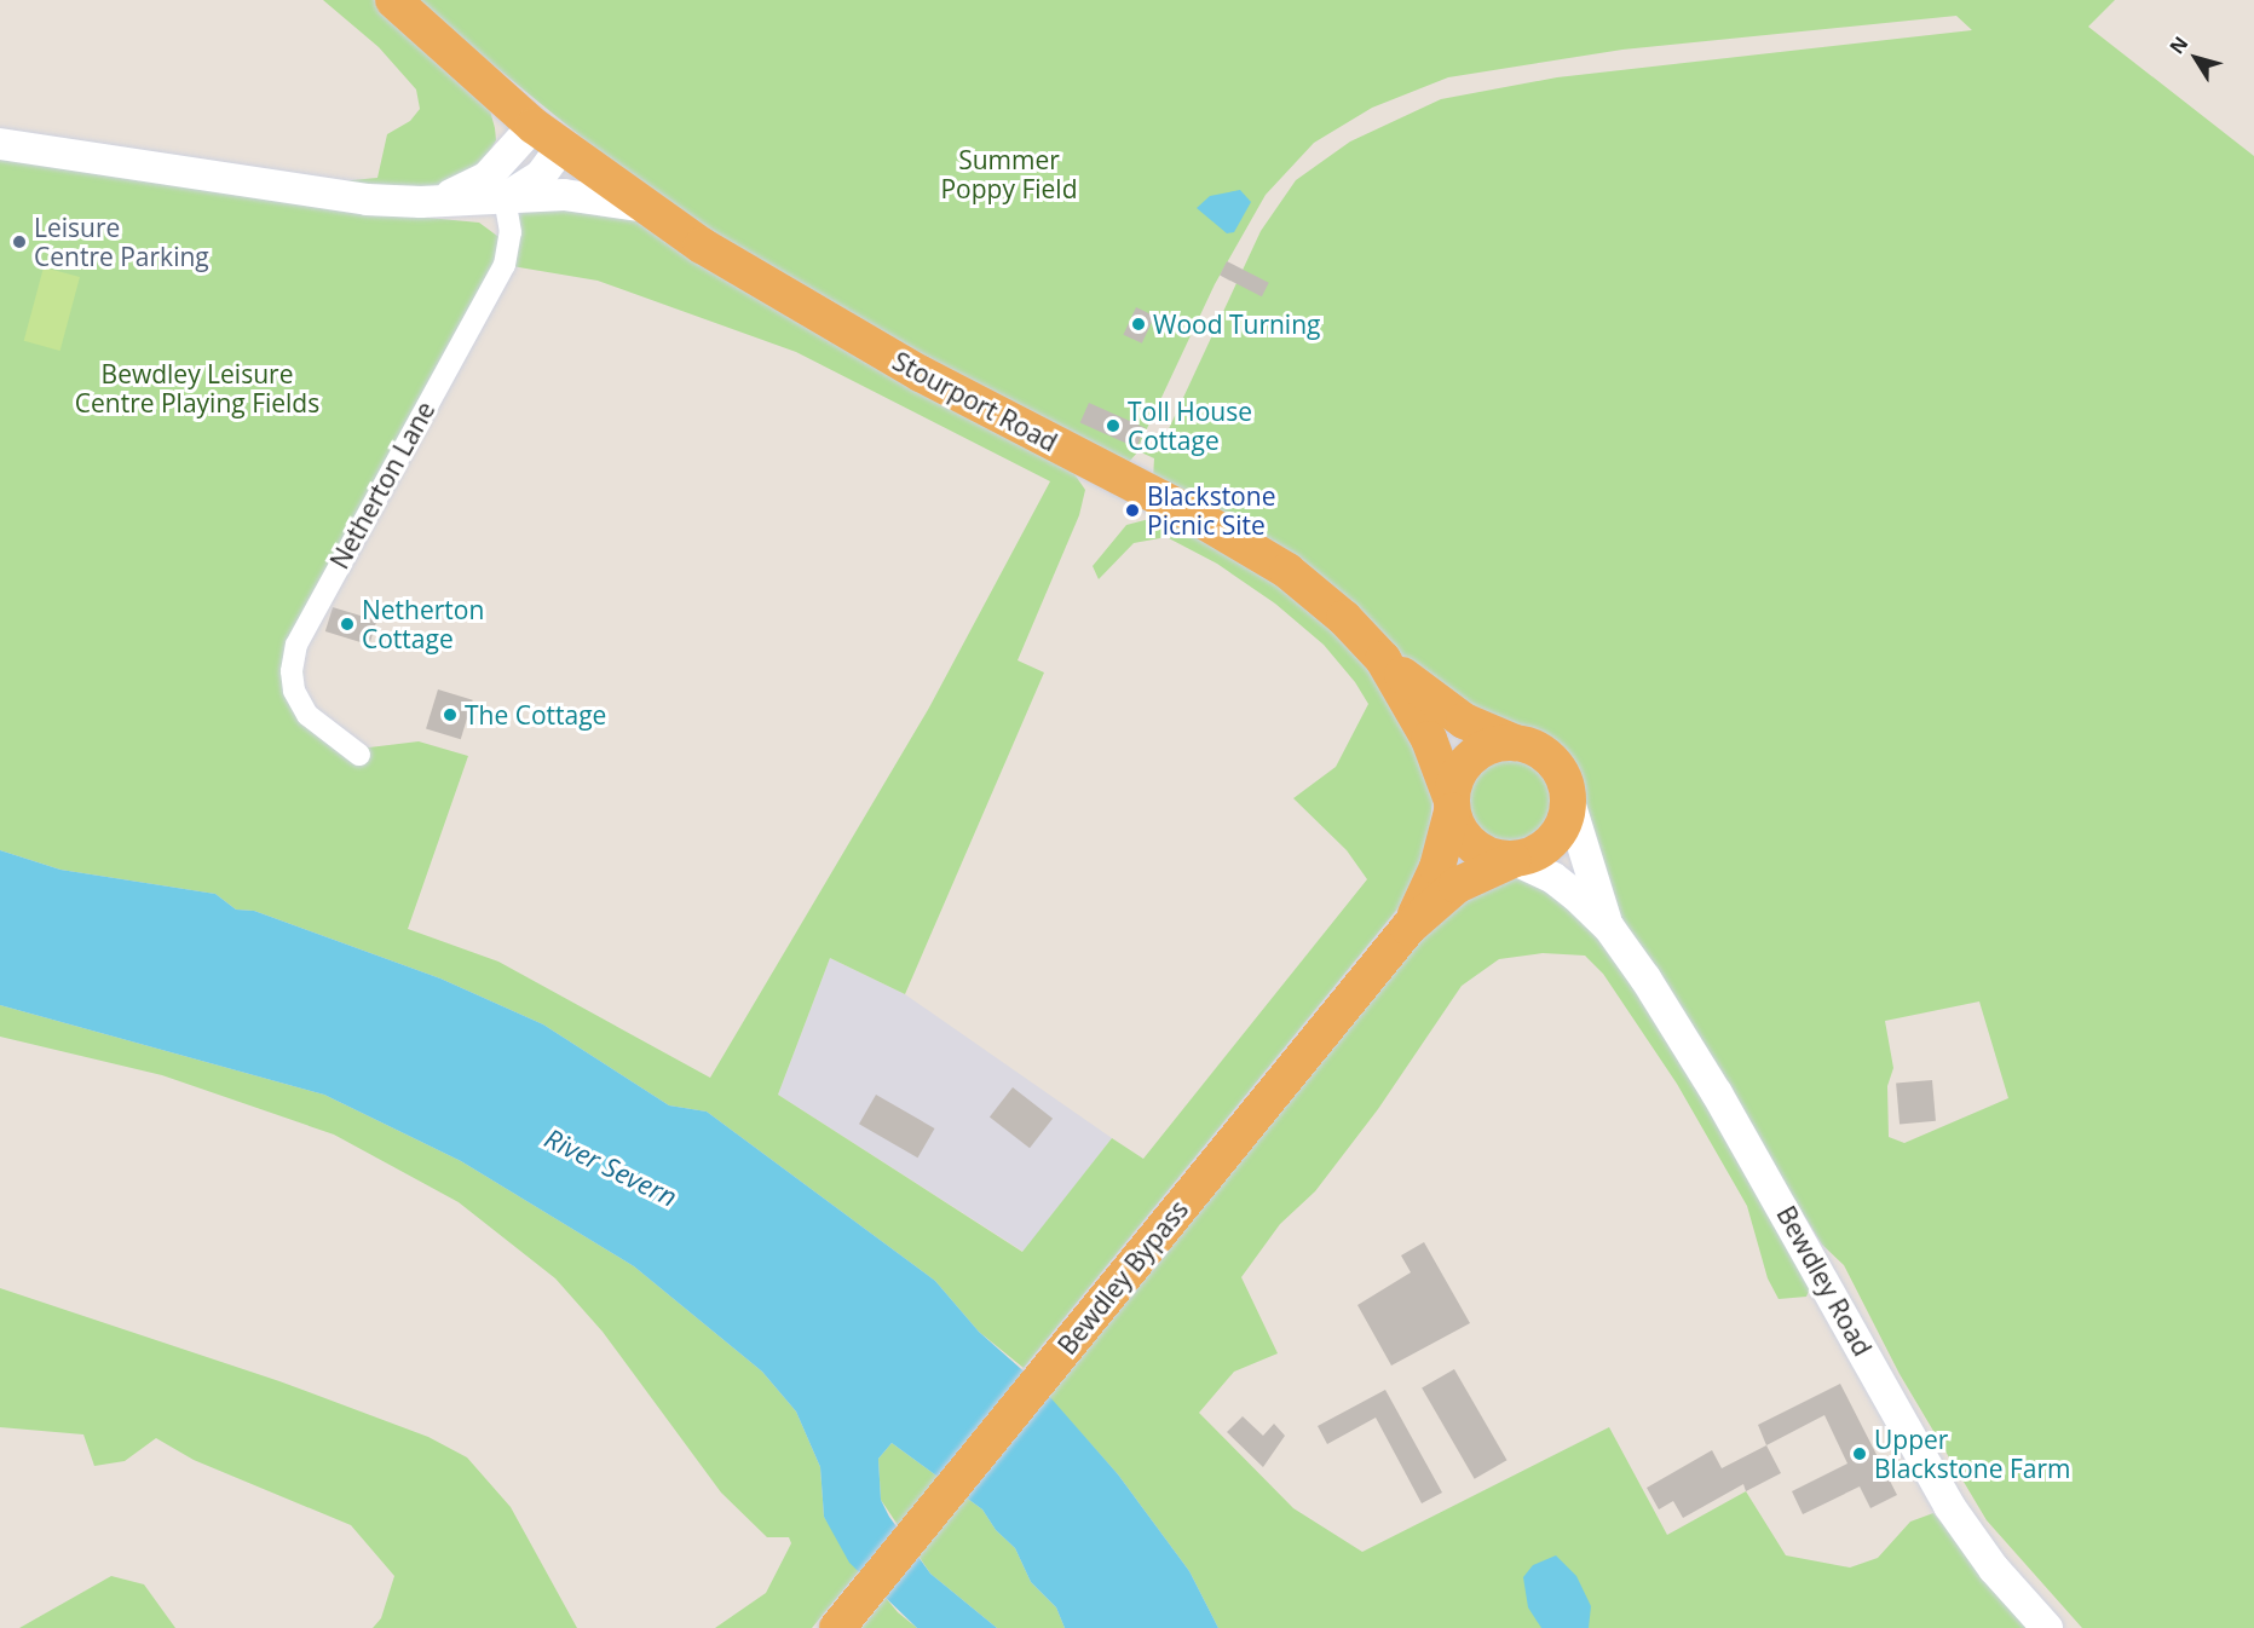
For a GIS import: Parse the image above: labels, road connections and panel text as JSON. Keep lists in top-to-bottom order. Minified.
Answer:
{"streets":{"highway":["Stourport Road","Bewdley Bypass"],"main road":["Bewdley Road"],"street":["Netherton Lane"]},"crossings":[["Stourport Road","Bewdley Bypass"],["Stourport Road","Bewdley Road"],["Bewdley Bypass","Bewdley Road"]],"water":["River Severn"],"parks":["Summer Poppy Field","Bewdley Leisure Centre Playing Fields"],"places":["Leisure Centre Parking","Wood Turning","Toll House Cottage","Blackstone Picnic Site","Netherton Cottage","The Cottage","Upper Blackstone Farm"],"north":"top left"}
